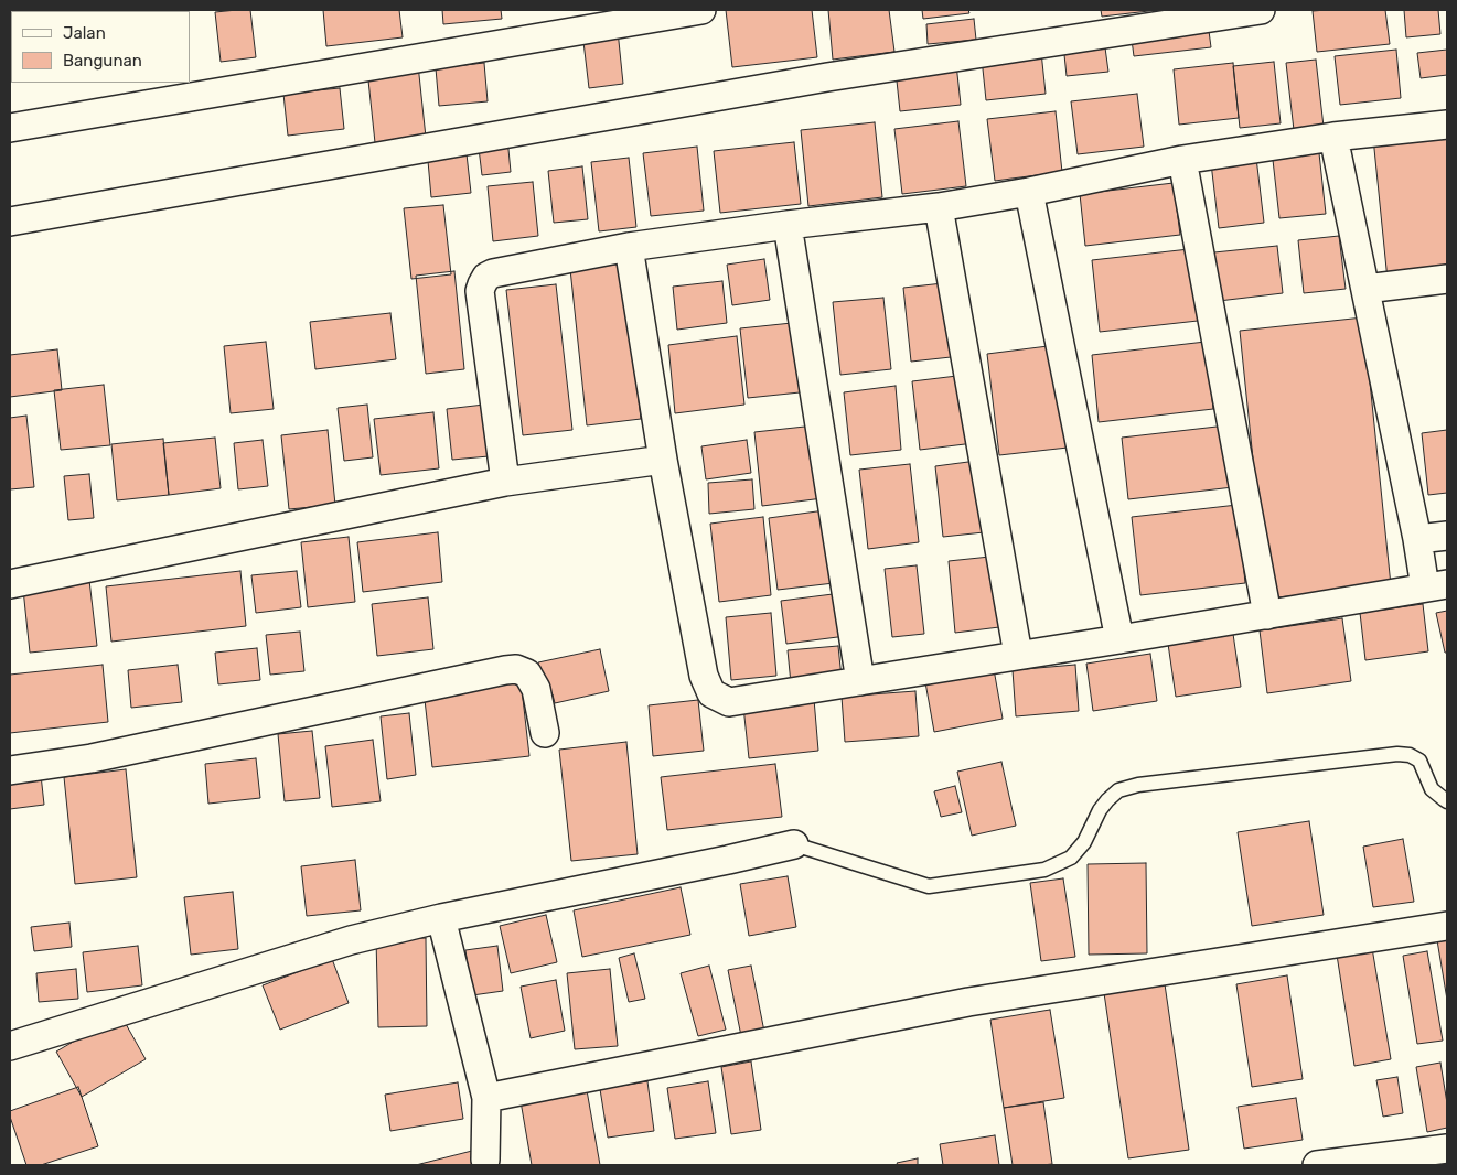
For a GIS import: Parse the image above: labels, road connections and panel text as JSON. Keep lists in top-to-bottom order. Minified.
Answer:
{"legend":["Jalan","Bangunan"]}
